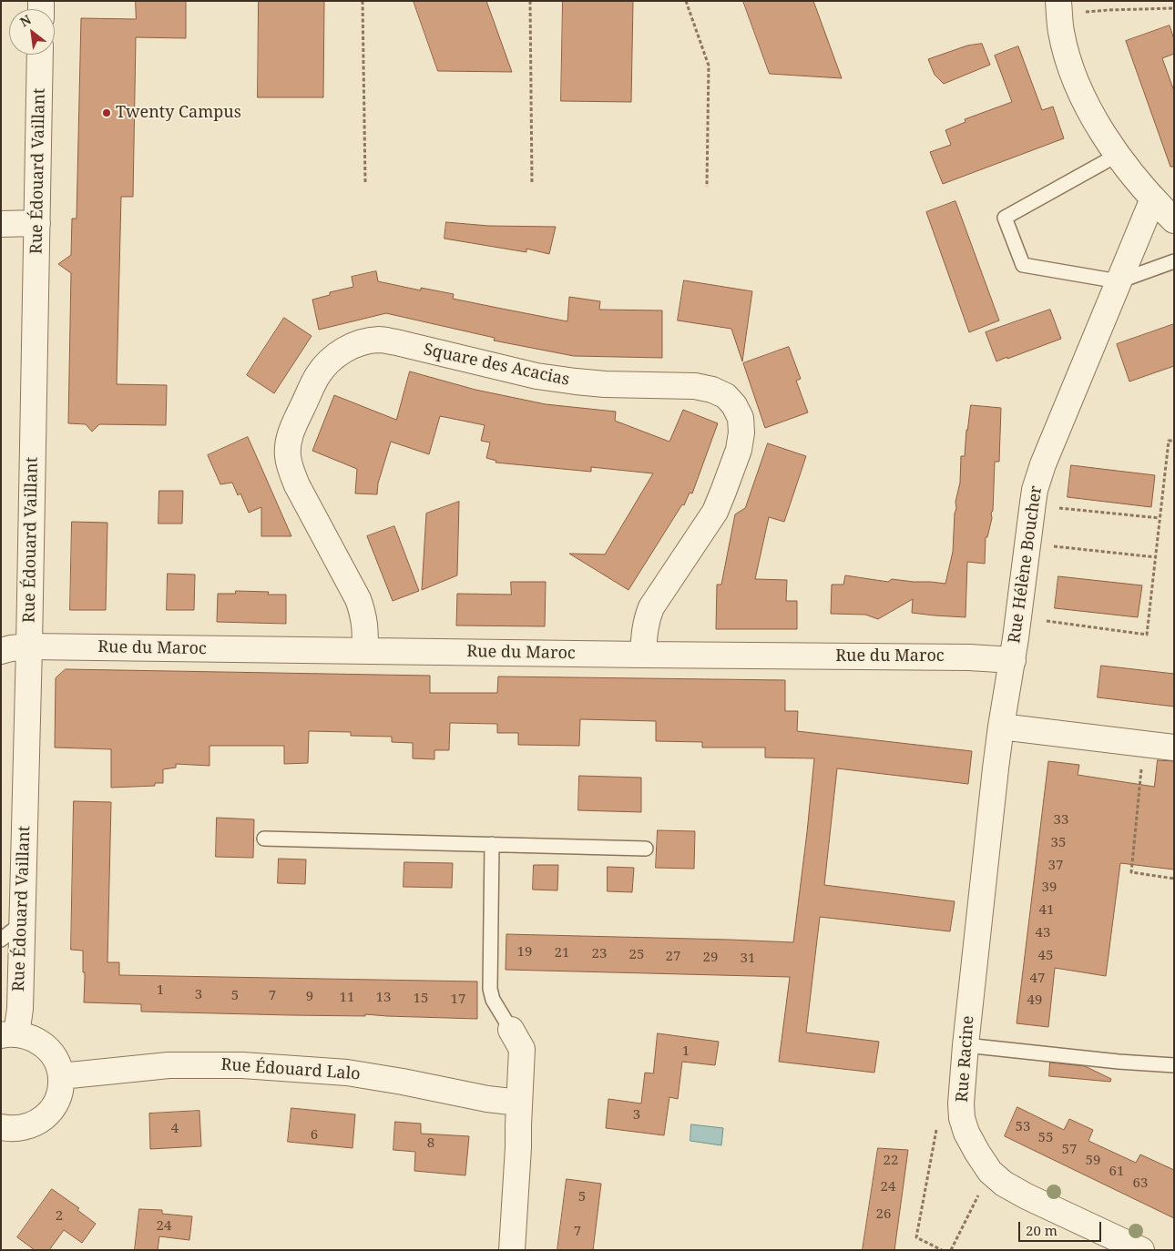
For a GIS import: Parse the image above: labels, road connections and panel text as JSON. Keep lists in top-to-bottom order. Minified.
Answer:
{"streets":{"street":["Rue Édouard Vaillant","Square des Acacias","Rue Hélène Boucher","Rue du Maroc","Rue Racine","Rue Édouard Lalo"]},"crossings":[["Rue Édouard Vaillant","Rue du Maroc"],["Square des Acacias","Rue du Maroc"],["Rue Hélène Boucher","Rue du Maroc"],["Rue Hélène Boucher","Rue Racine"]],"places":["Twenty Campus"],"house_numbers":["33","35","37","39","41","43","19","21","23","25","45","27","29","31","47","1","3","5","7","9","11","13","15","17","49","1","3","53","4","6","55","8","57","22","59","61","63","24","5","26","2","24","7"],"scale_bar":"20 m","north":"top left"}
